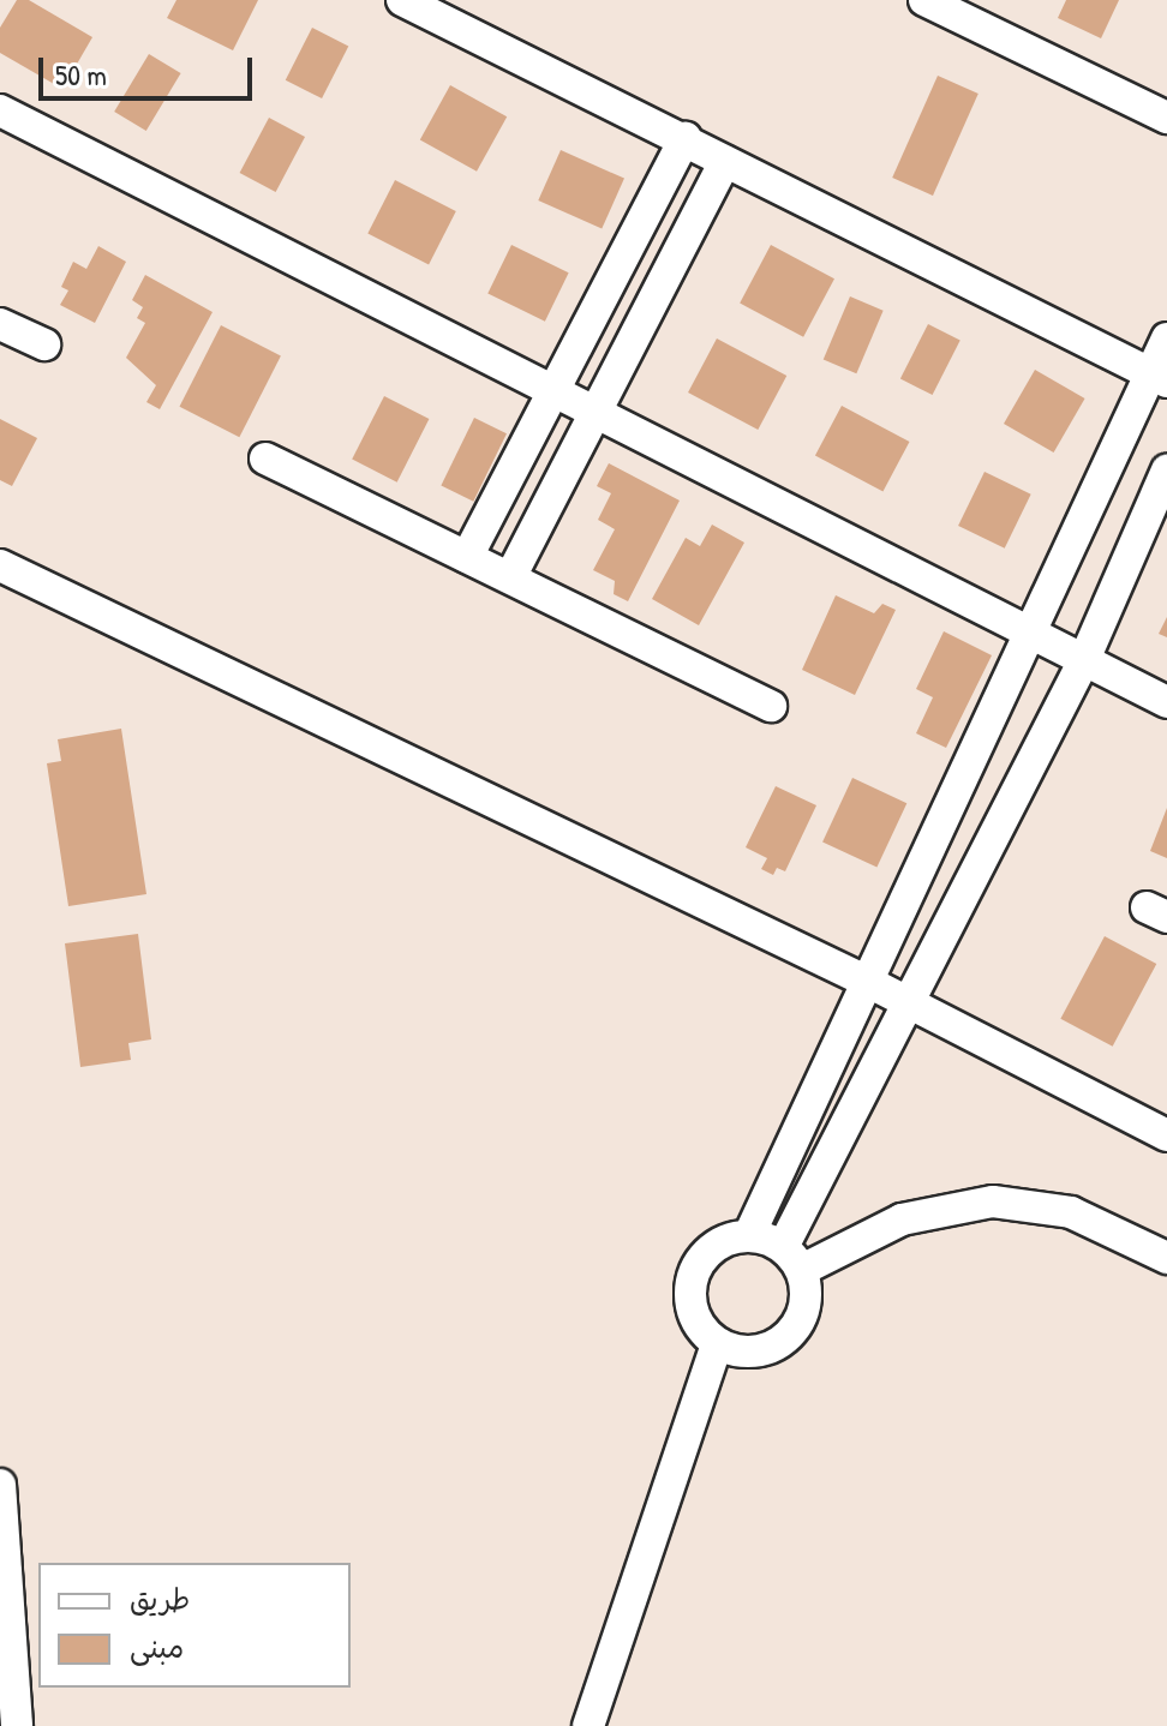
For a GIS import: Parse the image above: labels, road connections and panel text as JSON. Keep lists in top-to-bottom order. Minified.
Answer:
{"legend":["طريق","مبنى"],"scale_bar":"50 m"}
